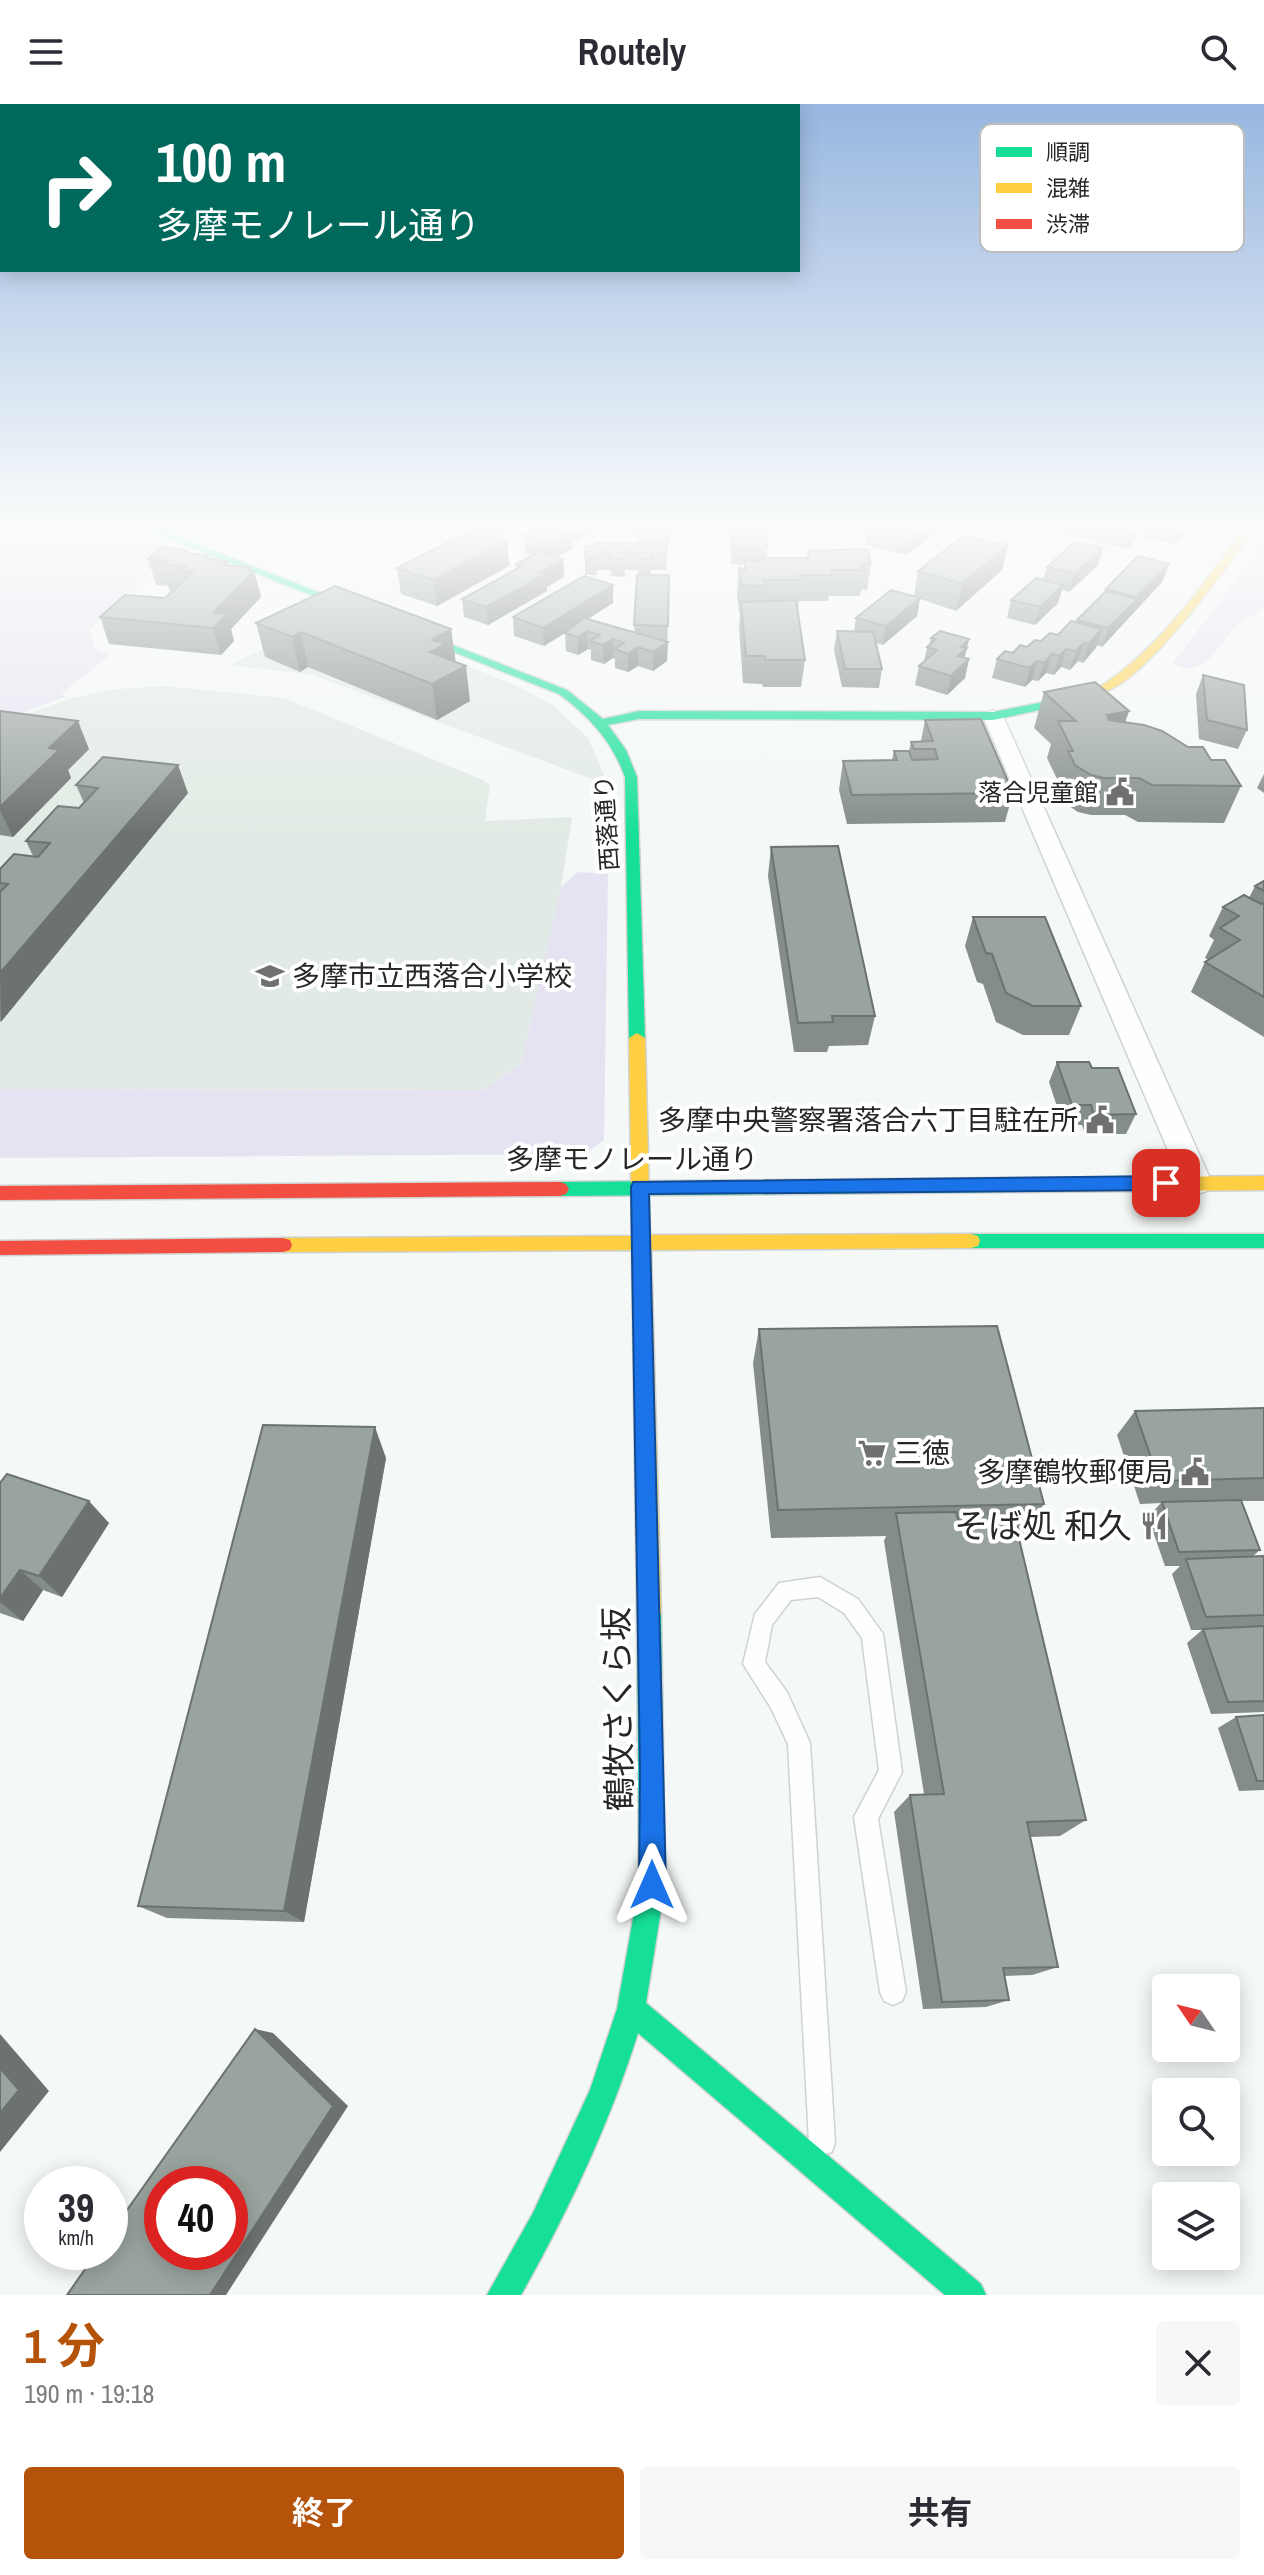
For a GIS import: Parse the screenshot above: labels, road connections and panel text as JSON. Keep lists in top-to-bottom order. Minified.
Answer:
{"streets":{"street":["西落通り","多摩モノレール通り","鶴牧さくら坂"]},"crossings":[["西落通り","多摩モノレール通り"],["西落通り","鶴牧さくら坂"],["多摩モノレール通り","鶴牧さくら坂"]],"places":{"public building":["落合児童館","多摩中央警察署落合六丁目駐在所","多摩鶴牧郵便局"],"school or university":["多摩市立西落合小学校"],"supermarket":["三徳"],"restaurant":["そば処 和久"]},"legend":["順調","混雑","渋滞"],"north":"top left","page":{"header":"Routely","turn":["100 m","多摩モノレール通り"],"speed":"39 km/h","limit":"40","heading":["1 分","190 m · 19:18"],"buttons":["終了","共有"]}}
